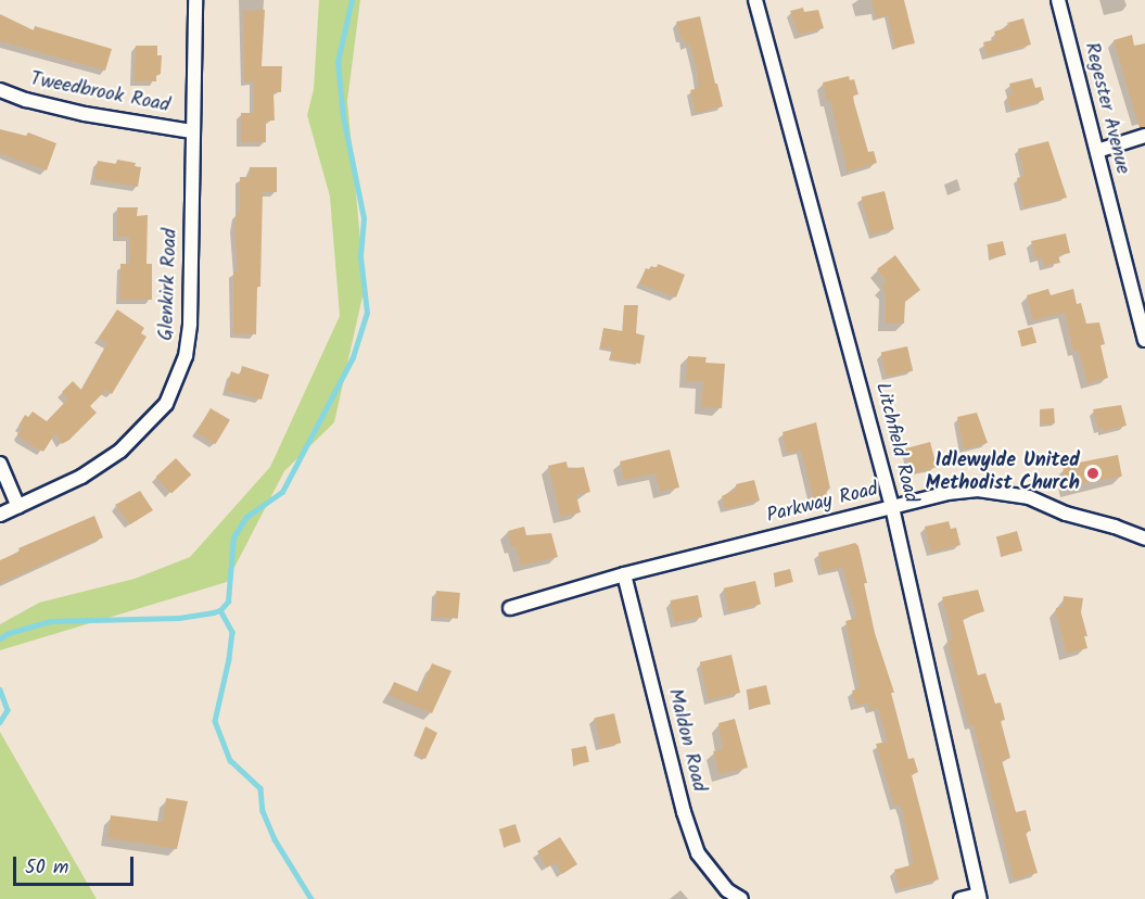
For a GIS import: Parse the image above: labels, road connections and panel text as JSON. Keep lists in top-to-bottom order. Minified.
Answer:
{"streets":{"street":["Tweedbrook Road","Regester Avenue","Glenkirk Road","Litchfield Road","Parkway Road","Maldon Road"]},"crossings":[["Tweedbrook Road","Glenkirk Road"],["Litchfield Road","Parkway Road"],["Parkway Road","Maldon Road"]],"places":["Idlewylde United Methodist Church"],"scale_bar":"50 m"}
